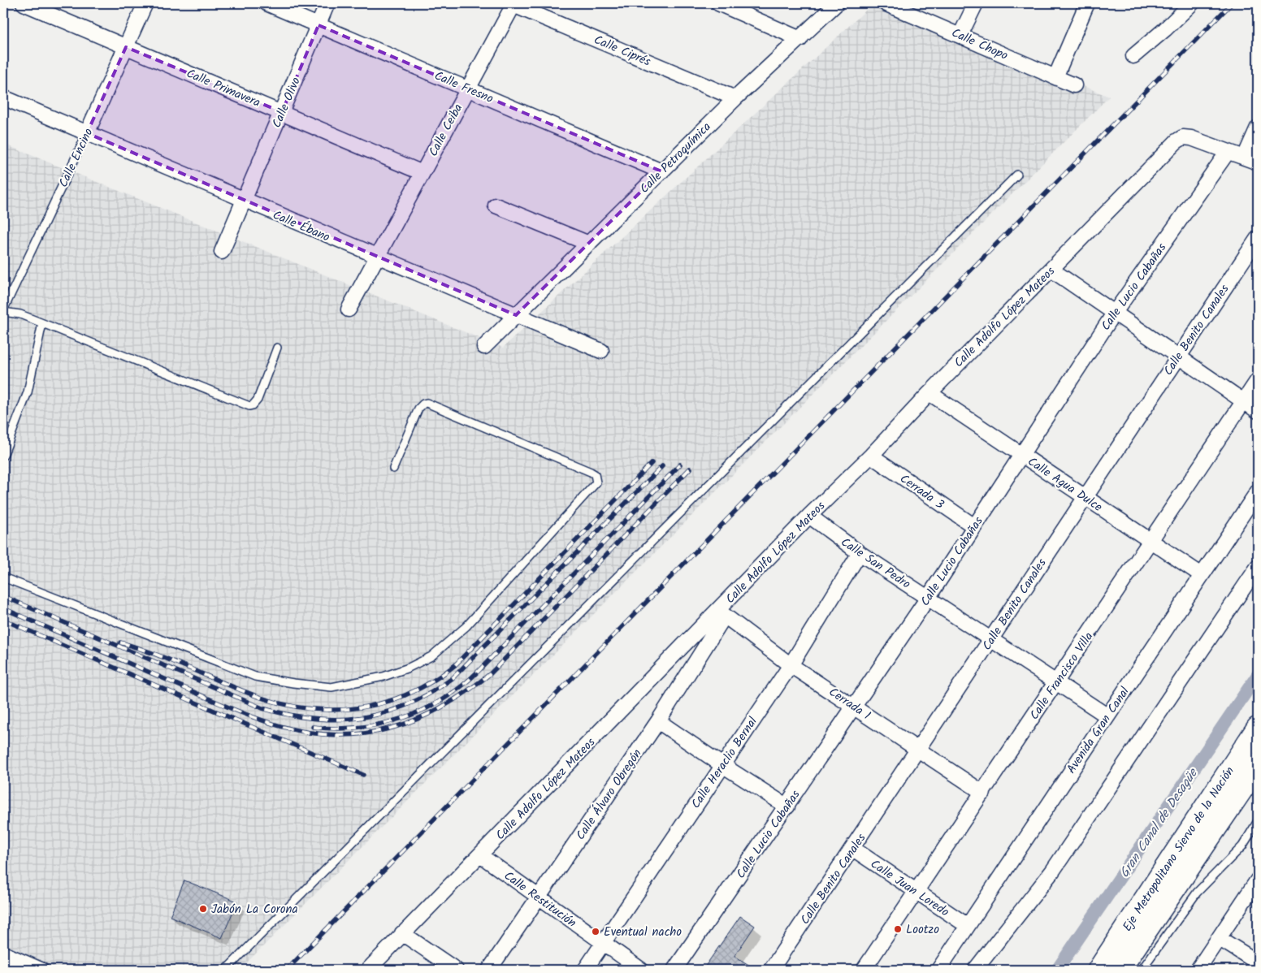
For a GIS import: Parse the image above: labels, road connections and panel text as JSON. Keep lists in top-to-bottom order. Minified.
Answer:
{"streets":{"highway":["Eje Metropolitano Siervo de la Nación"],"street":["Calle Chopo","Calle Ciprés","Calle Fresno","Calle Primavera","Calle Olivo","Calle Ceiba","Calle Encino","Calle Petroquímica","Calle Ébano","Calle Lucio Cabañas","Calle Adolfo López Mateos","Calle Benito Canales","Calle Agua Dulce","Cerrada 3","Calle San Pedro","Calle Francisco Villa","Cerrada 1","Avenida Gran Canal","Calle Heraclio Bernal","Calle Álvaro Obregón","Calle Juan Loredo","Calle Restitución"]},"crossings":[["Calle Ciprés","Calle Ceiba"],["Calle Ciprés","Calle Petroquímica"],["Calle Fresno","Calle Olivo"],["Calle Fresno","Calle Ceiba"],["Calle Fresno","Calle Petroquímica"],["Calle Primavera","Calle Olivo"],["Calle Primavera","Calle Ceiba"],["Calle Primavera","Calle Encino"],["Calle Olivo","Calle Ébano"],["Calle Ceiba","Calle Ébano"],["Calle Encino","Calle Ébano"],["Calle Petroquímica","Calle Ébano"],["Calle Lucio Cabañas","Calle Adolfo López Mateos"],["Calle Lucio Cabañas","Calle Agua Dulce"],["Calle Lucio Cabañas","Cerrada 3"],["Calle Lucio Cabañas","Calle San Pedro"],["Calle Lucio Cabañas","Cerrada 1"],["Calle Adolfo López Mateos","Calle Agua Dulce"],["Calle Adolfo López Mateos","Cerrada 3"],["Calle Adolfo López Mateos","Calle San Pedro"],["Calle Adolfo López Mateos","Cerrada 1"],["Calle Adolfo López Mateos","Calle Álvaro Obregón"],["Calle Adolfo López Mateos","Calle Restitución"],["Calle Benito Canales","Calle Agua Dulce"],["Calle Benito Canales","Calle San Pedro"],["Calle Benito Canales","Cerrada 1"],["Calle Benito Canales","Calle Juan Loredo"],["Calle Agua Dulce","Calle Francisco Villa"],["Calle Agua Dulce","Avenida Gran Canal"],["Calle San Pedro","Calle Francisco Villa"],["Calle San Pedro","Avenida Gran Canal"],["Calle San Pedro","Calle Heraclio Bernal"],["Calle Francisco Villa","Cerrada 1"],["Calle Francisco Villa","Calle Juan Loredo"],["Cerrada 1","Calle Heraclio Bernal"],["Cerrada 1","Calle Álvaro Obregón"],["Avenida Gran Canal","Calle Juan Loredo"],["Calle Heraclio Bernal","Calle Restitución"],["Calle Álvaro Obregón","Calle Restitución"]],"water":["Gran Canal de Desagüe"],"places":["Jabón La Corona","Lootzo","Eventual nacho"]}
